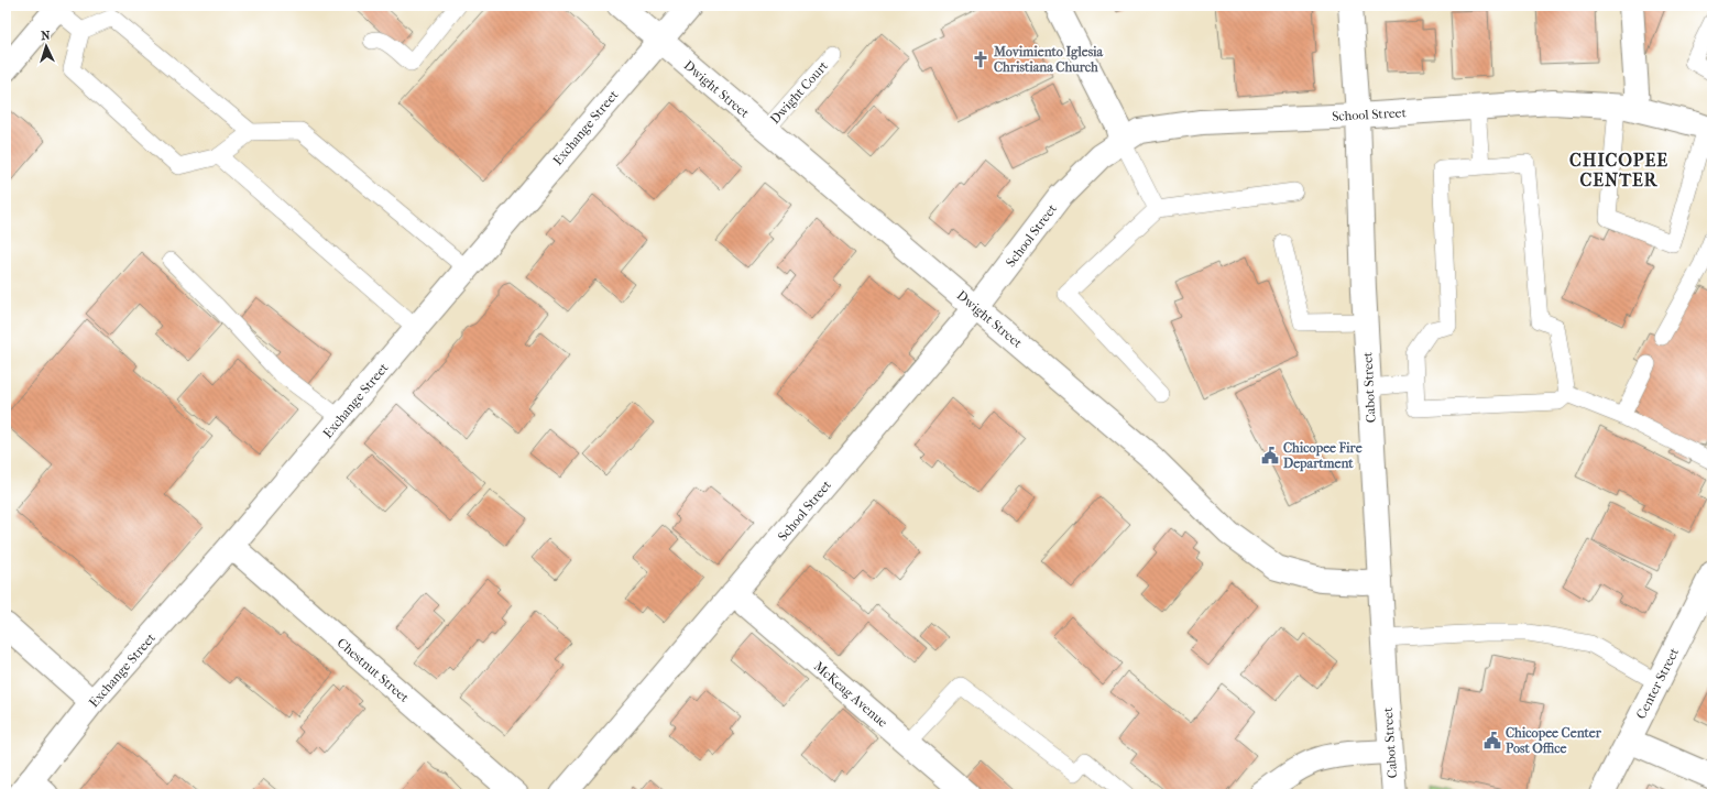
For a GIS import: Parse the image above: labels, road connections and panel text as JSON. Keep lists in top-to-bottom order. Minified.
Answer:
{"streets":{"street":["Dwight Street","School Street","Exchange Street","Cabot Street","Chestnut Street","Center Street","McKeag Avenue"],"lane":["Dwight Court"]},"crossings":[["Dwight Street","Dwight Court"],["Dwight Street","School Street"],["Dwight Street","Exchange Street"],["Dwight Street","Cabot Street"],["School Street","Cabot Street"],["School Street","McKeag Avenue"],["Exchange Street","Chestnut Street"]],"districts":["CHICOPEE CENTER"],"places":{"church":["Movimiento Iglesia Christiana Church"],"public building":["Chicopee Fire Department","Chicopee Center Post Office"]},"north":"top"}
